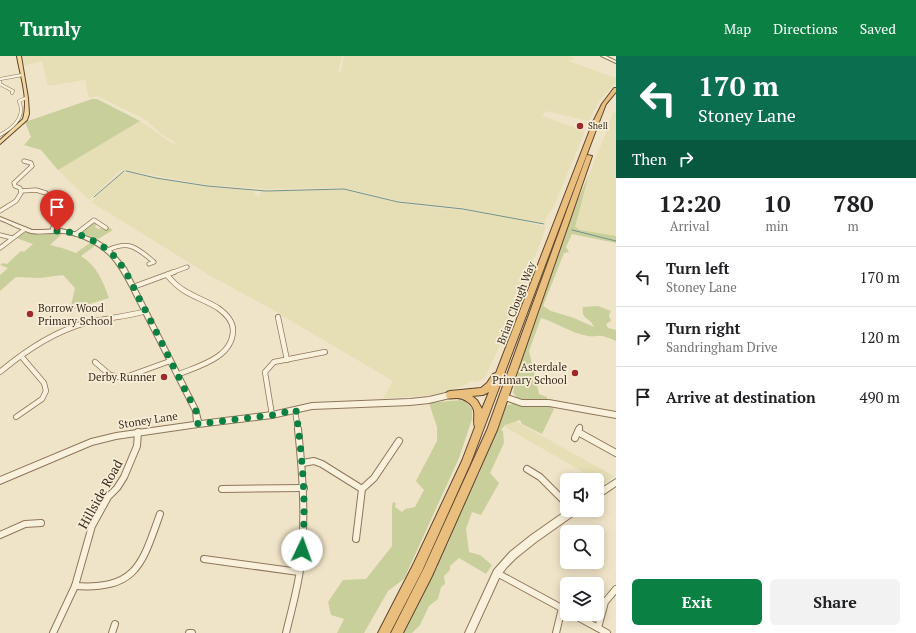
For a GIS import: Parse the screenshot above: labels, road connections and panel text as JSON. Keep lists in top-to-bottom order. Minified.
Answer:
{"streets":{"highway":["Brian Clough Way"],"street":["Stoney Lane","Hillside Road"]},"crossings":[["Stoney Lane","Hillside Road"]],"places":["Shell","Borrow Wood Primary School","Asterdale Primary School","Derby Runner"],"page":{"header":"Turnly","nav":["Map","Directions","Saved"],"turn":["170 m","Stoney Lane"],"then":"Then","eta":["12:20","Arrival","10","min","780","m"],"list":[{"name":"Turn left","note":"Stoney Lane","value":"170 m"},{"name":"Turn right","note":"Sandringham Drive","value":"120 m"},{"name":"Arrive at destination","value":"490 m"}],"buttons":["Exit","Share"]}}
